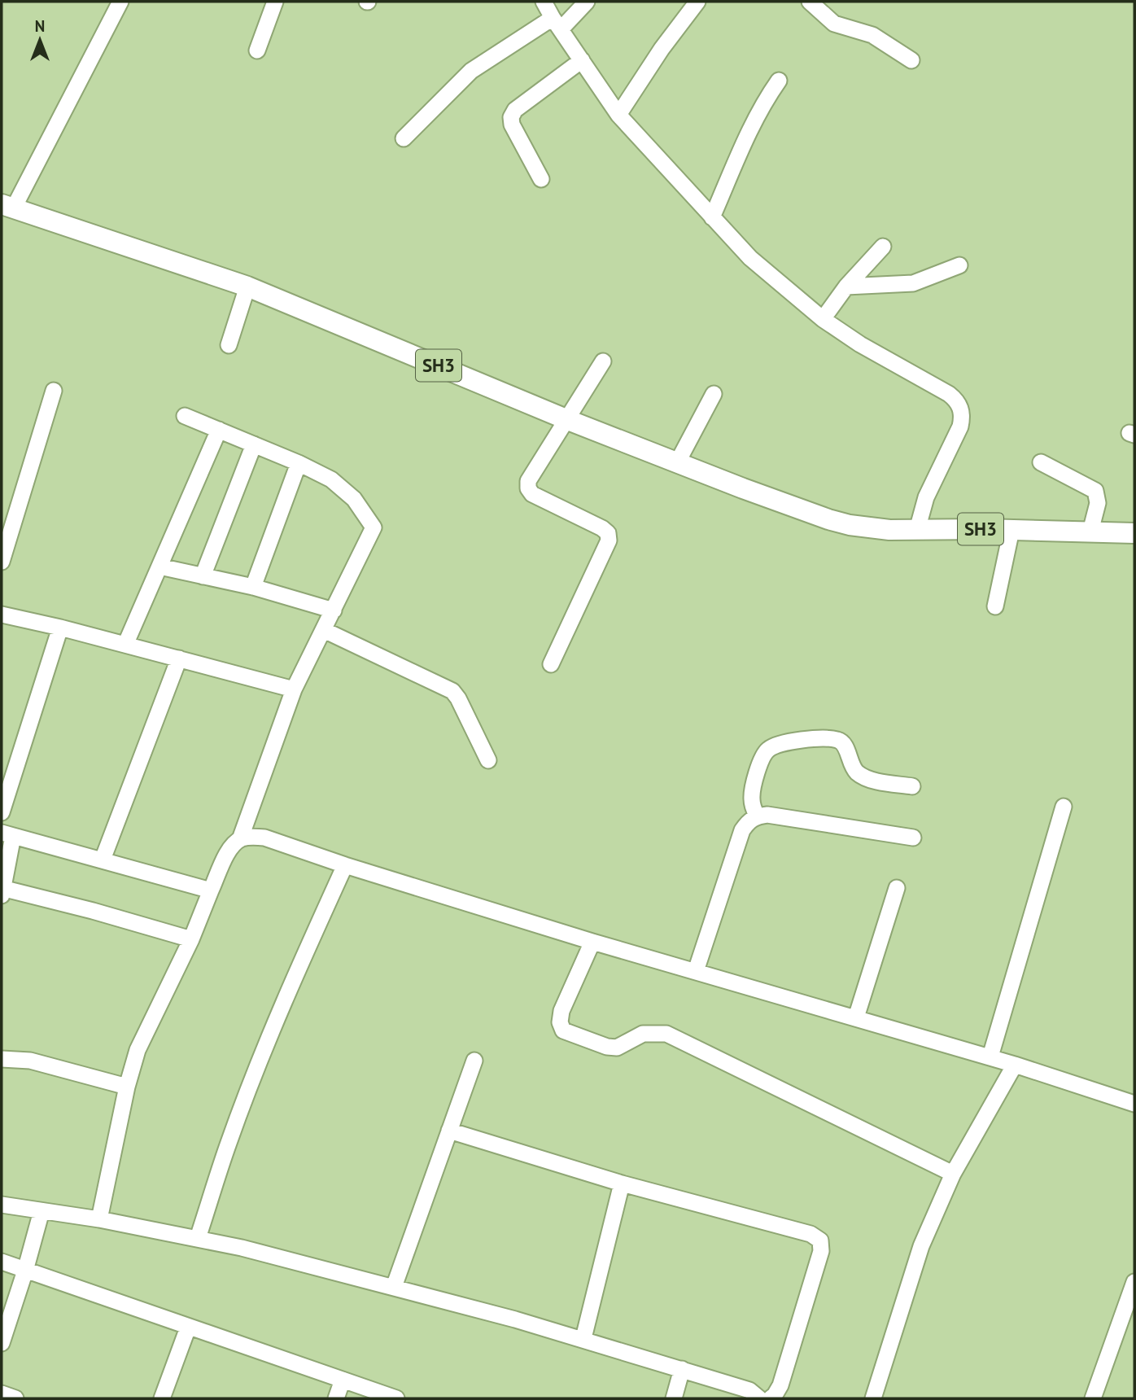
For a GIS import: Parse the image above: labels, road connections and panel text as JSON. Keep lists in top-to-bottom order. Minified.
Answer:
{"streets":{"main road":["SH3"]},"north":"top"}
